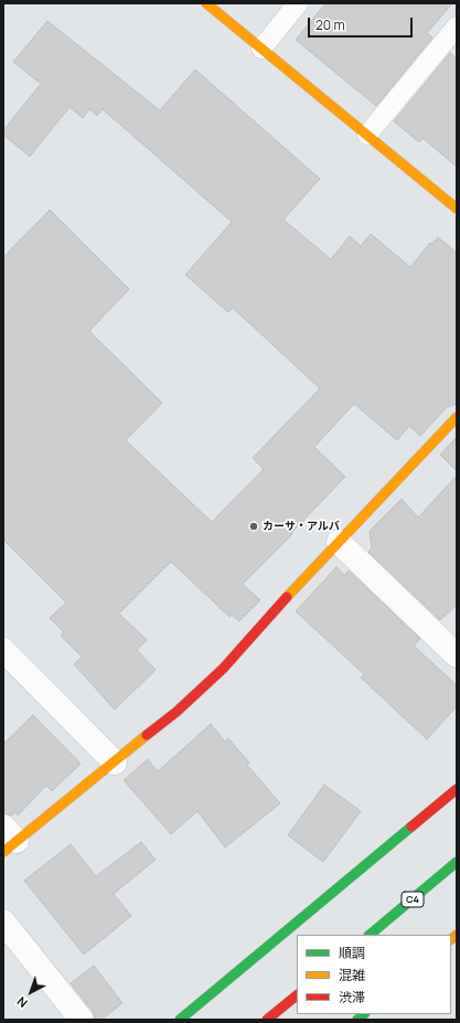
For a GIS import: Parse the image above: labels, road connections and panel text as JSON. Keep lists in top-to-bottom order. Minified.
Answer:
{"streets":{"main road":["C4"]},"places":["カーサ・アルバ"],"legend":["順調","混雑","渋滞"],"scale_bar":"20 m","north":"bottom left"}
